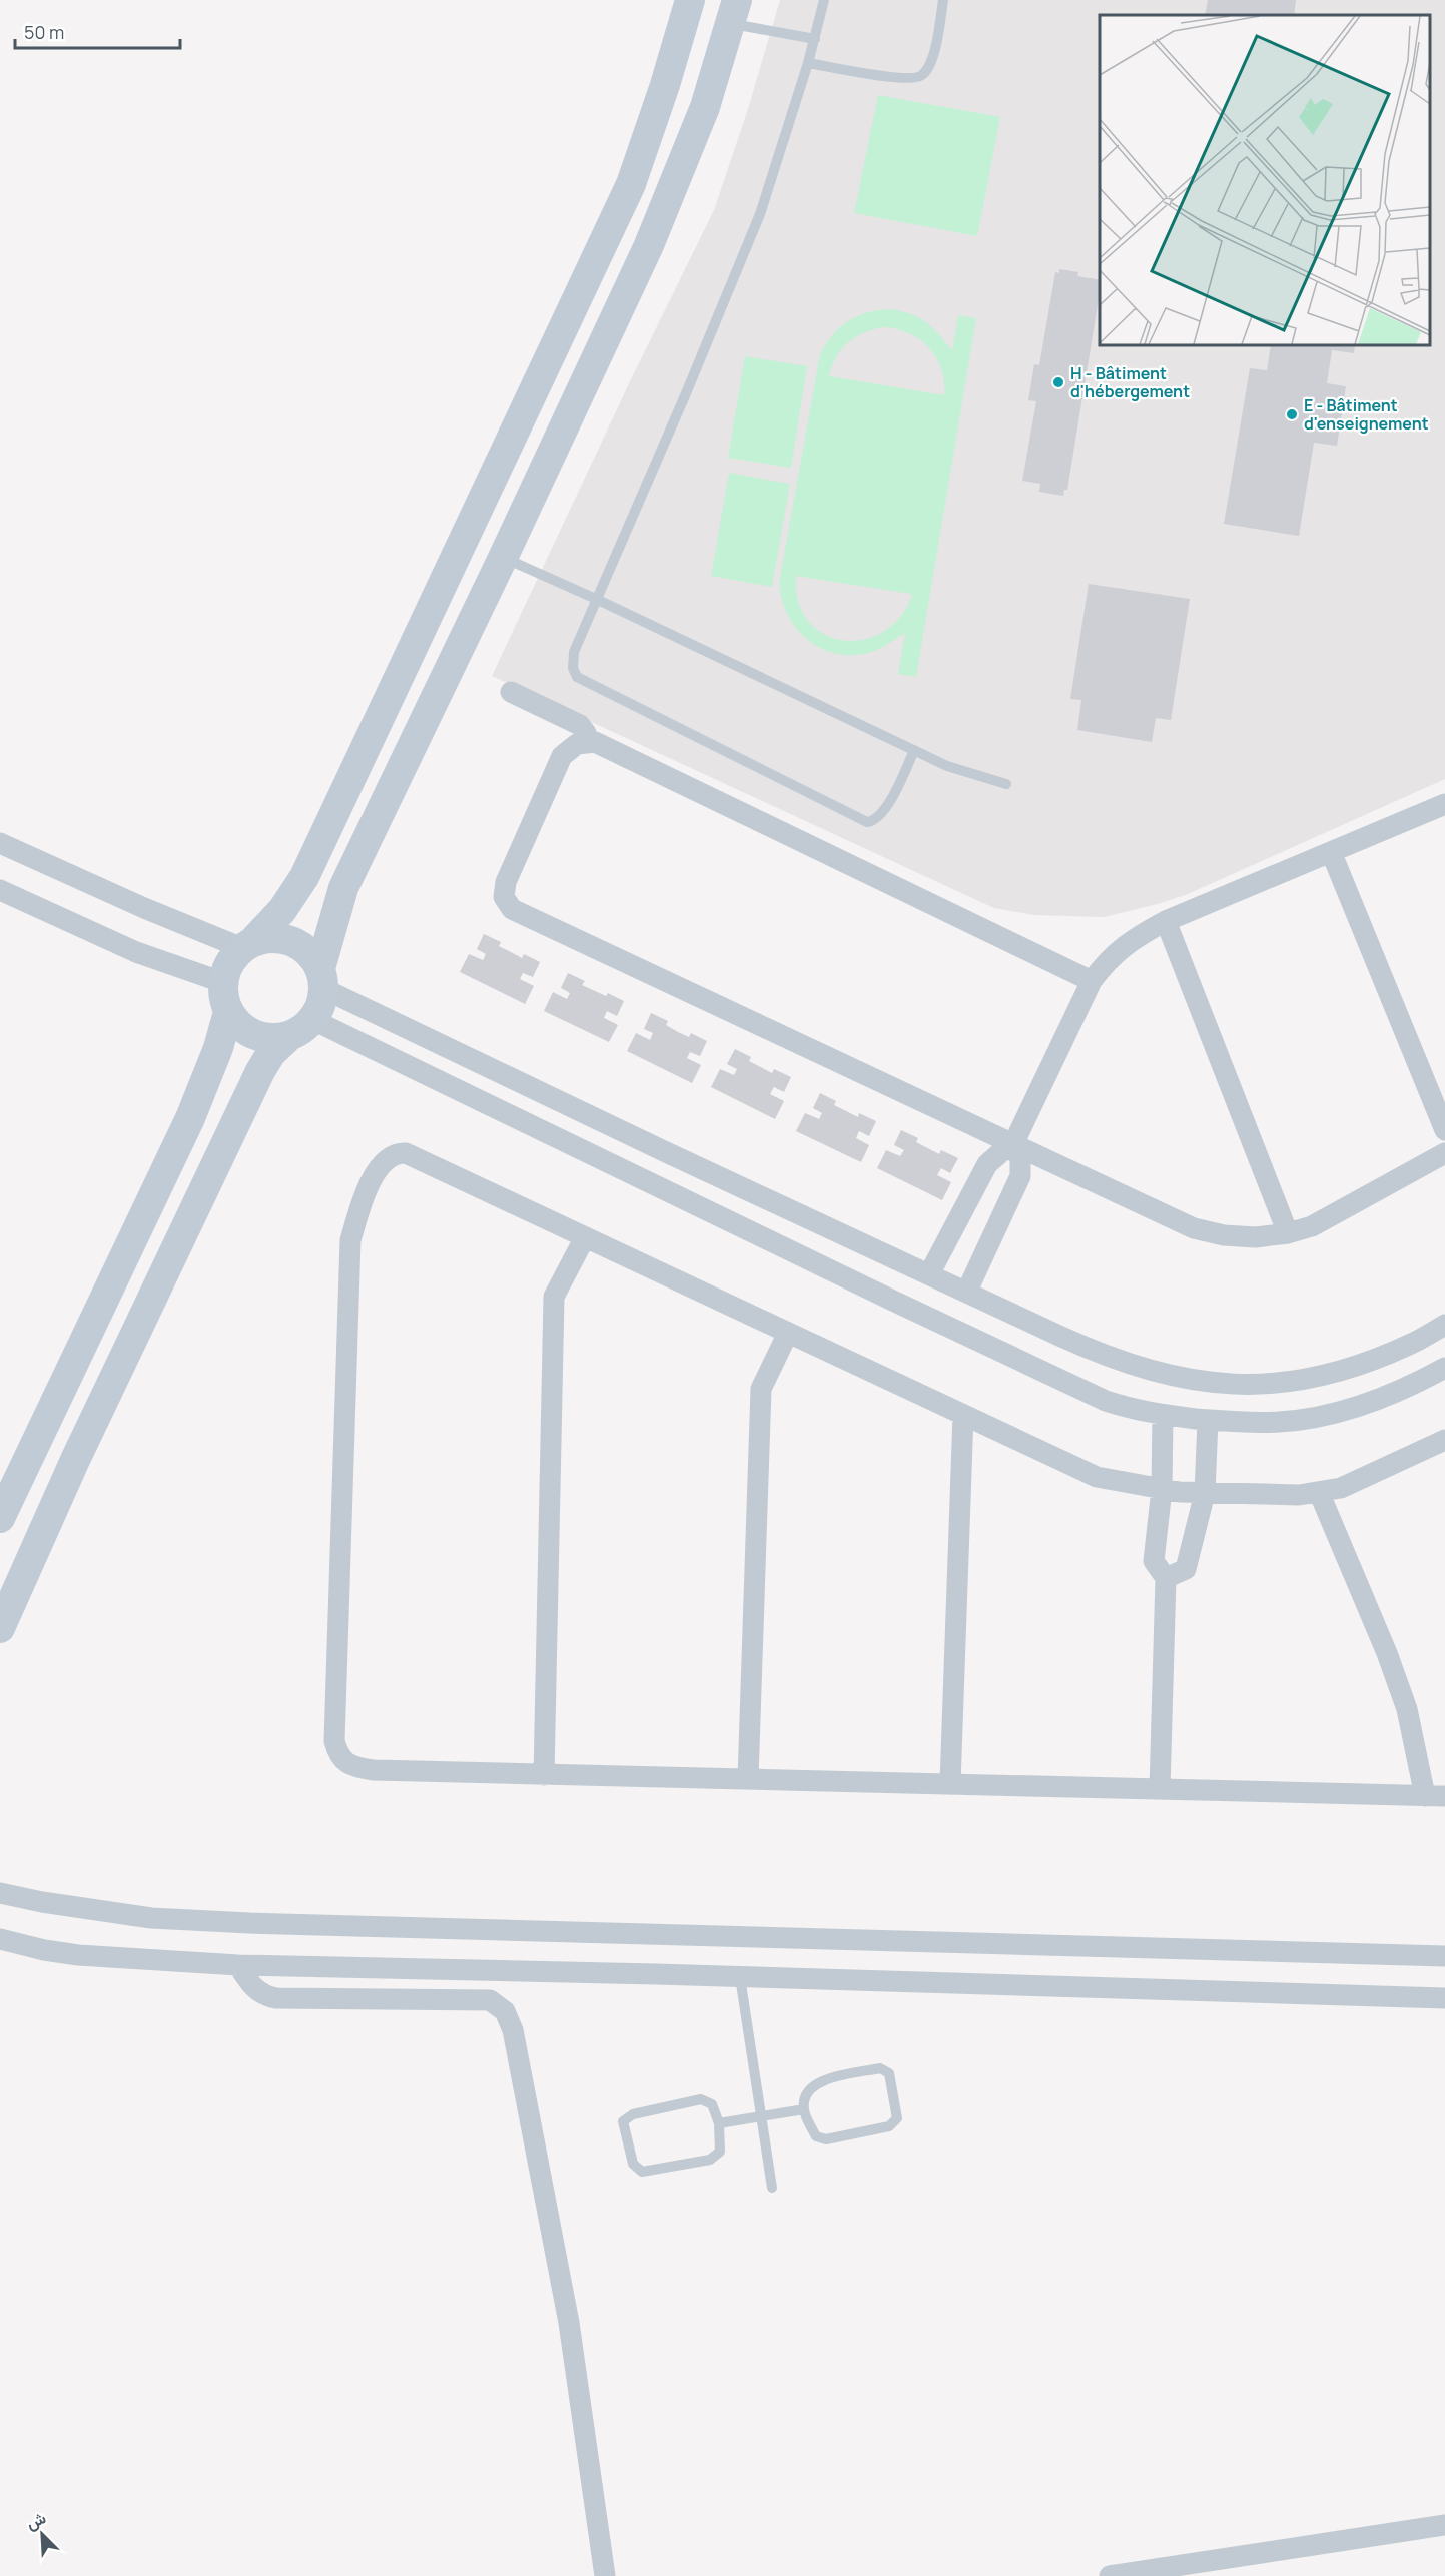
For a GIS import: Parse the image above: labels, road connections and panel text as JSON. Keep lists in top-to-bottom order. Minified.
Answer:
{"places":["H - Bâtiment d'hébergement","E - Bâtiment d'enseignement"],"scale_bar":"50 m","north":"top left"}
